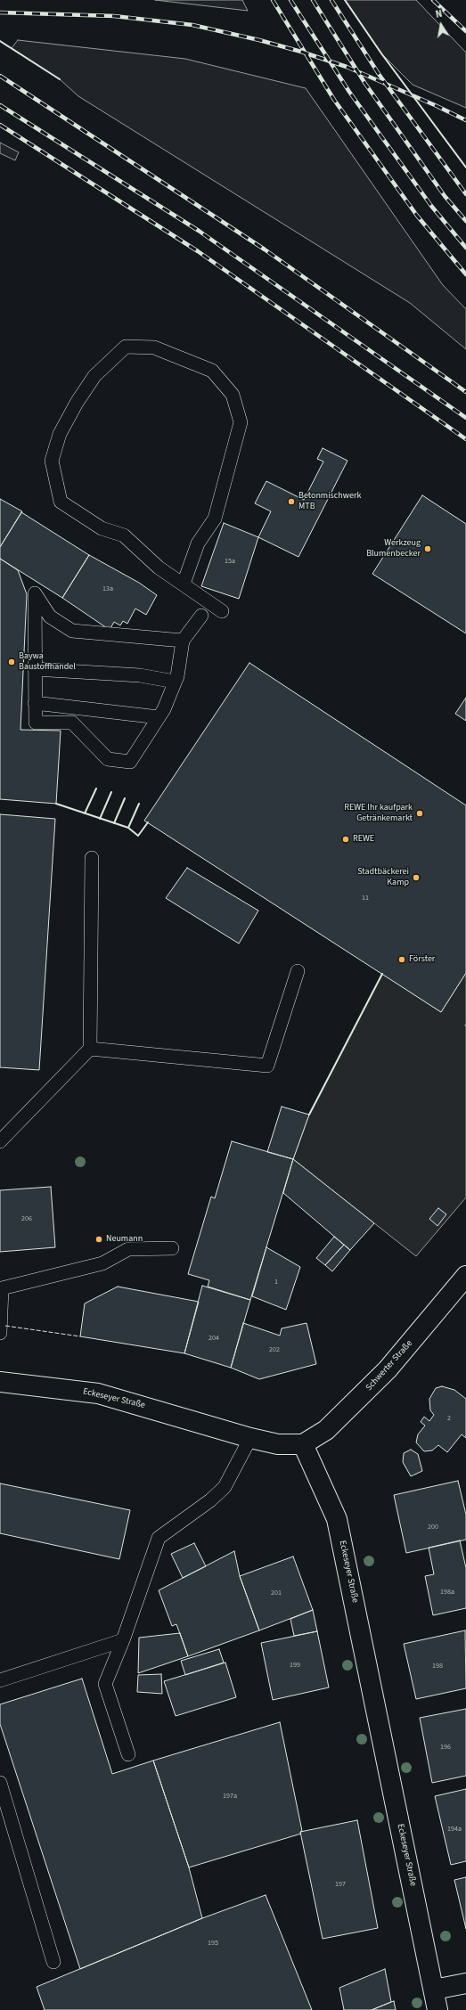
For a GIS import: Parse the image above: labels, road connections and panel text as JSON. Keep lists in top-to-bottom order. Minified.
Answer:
{"streets":{"street":["Schwerter Straße","Eckeseyer Straße"]},"crossings":[["Schwerter Straße","Eckeseyer Straße"]],"places":["Betonmischwerk MTB","Werkzeug Blumenbecker","Baywa Baustoffhandel","REWE Ihr kaufpark Getränkemarkt","REWE","Stadtbäckerei Kamp","Förster","Neumann"],"house_numbers":["15a","13a","11","206","1","204","202","2","200","198a","201","199","198","196","197a","194a","197","195"],"north":"top"}
